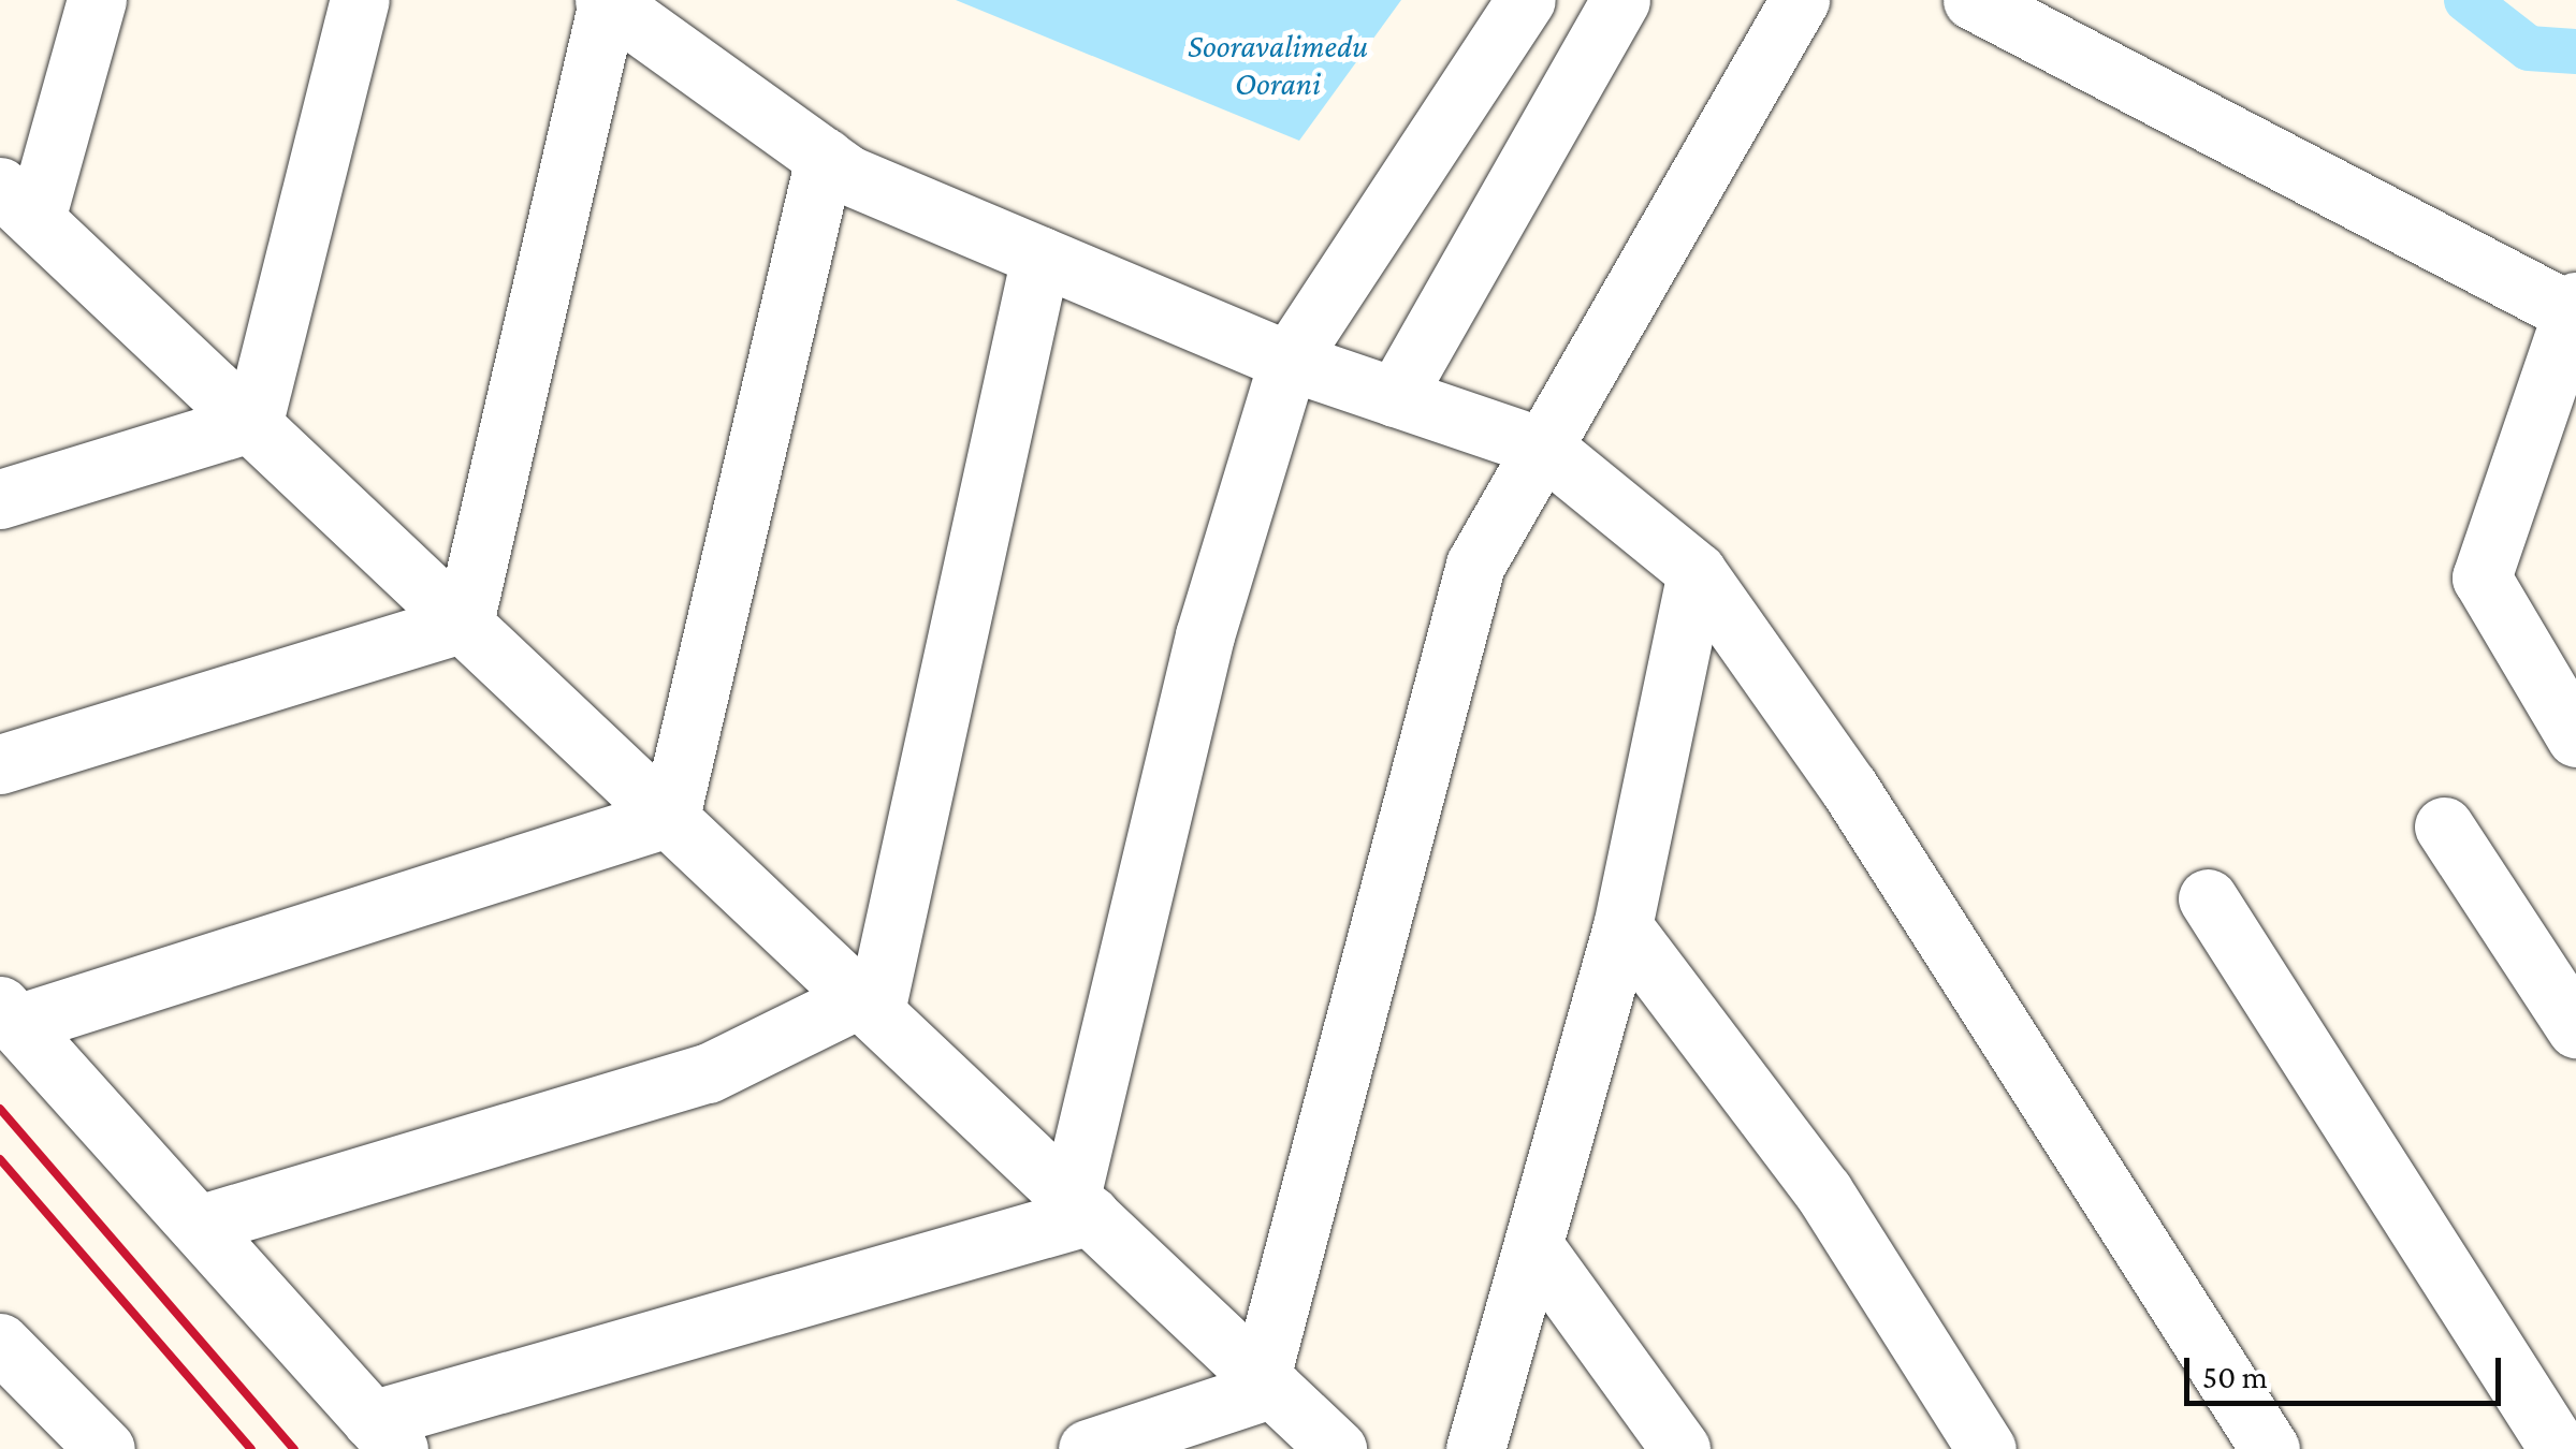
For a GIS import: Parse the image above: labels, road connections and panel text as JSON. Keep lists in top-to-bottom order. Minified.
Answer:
{"water":["Sooravalimedu Oorani"],"scale_bar":"50 m"}
